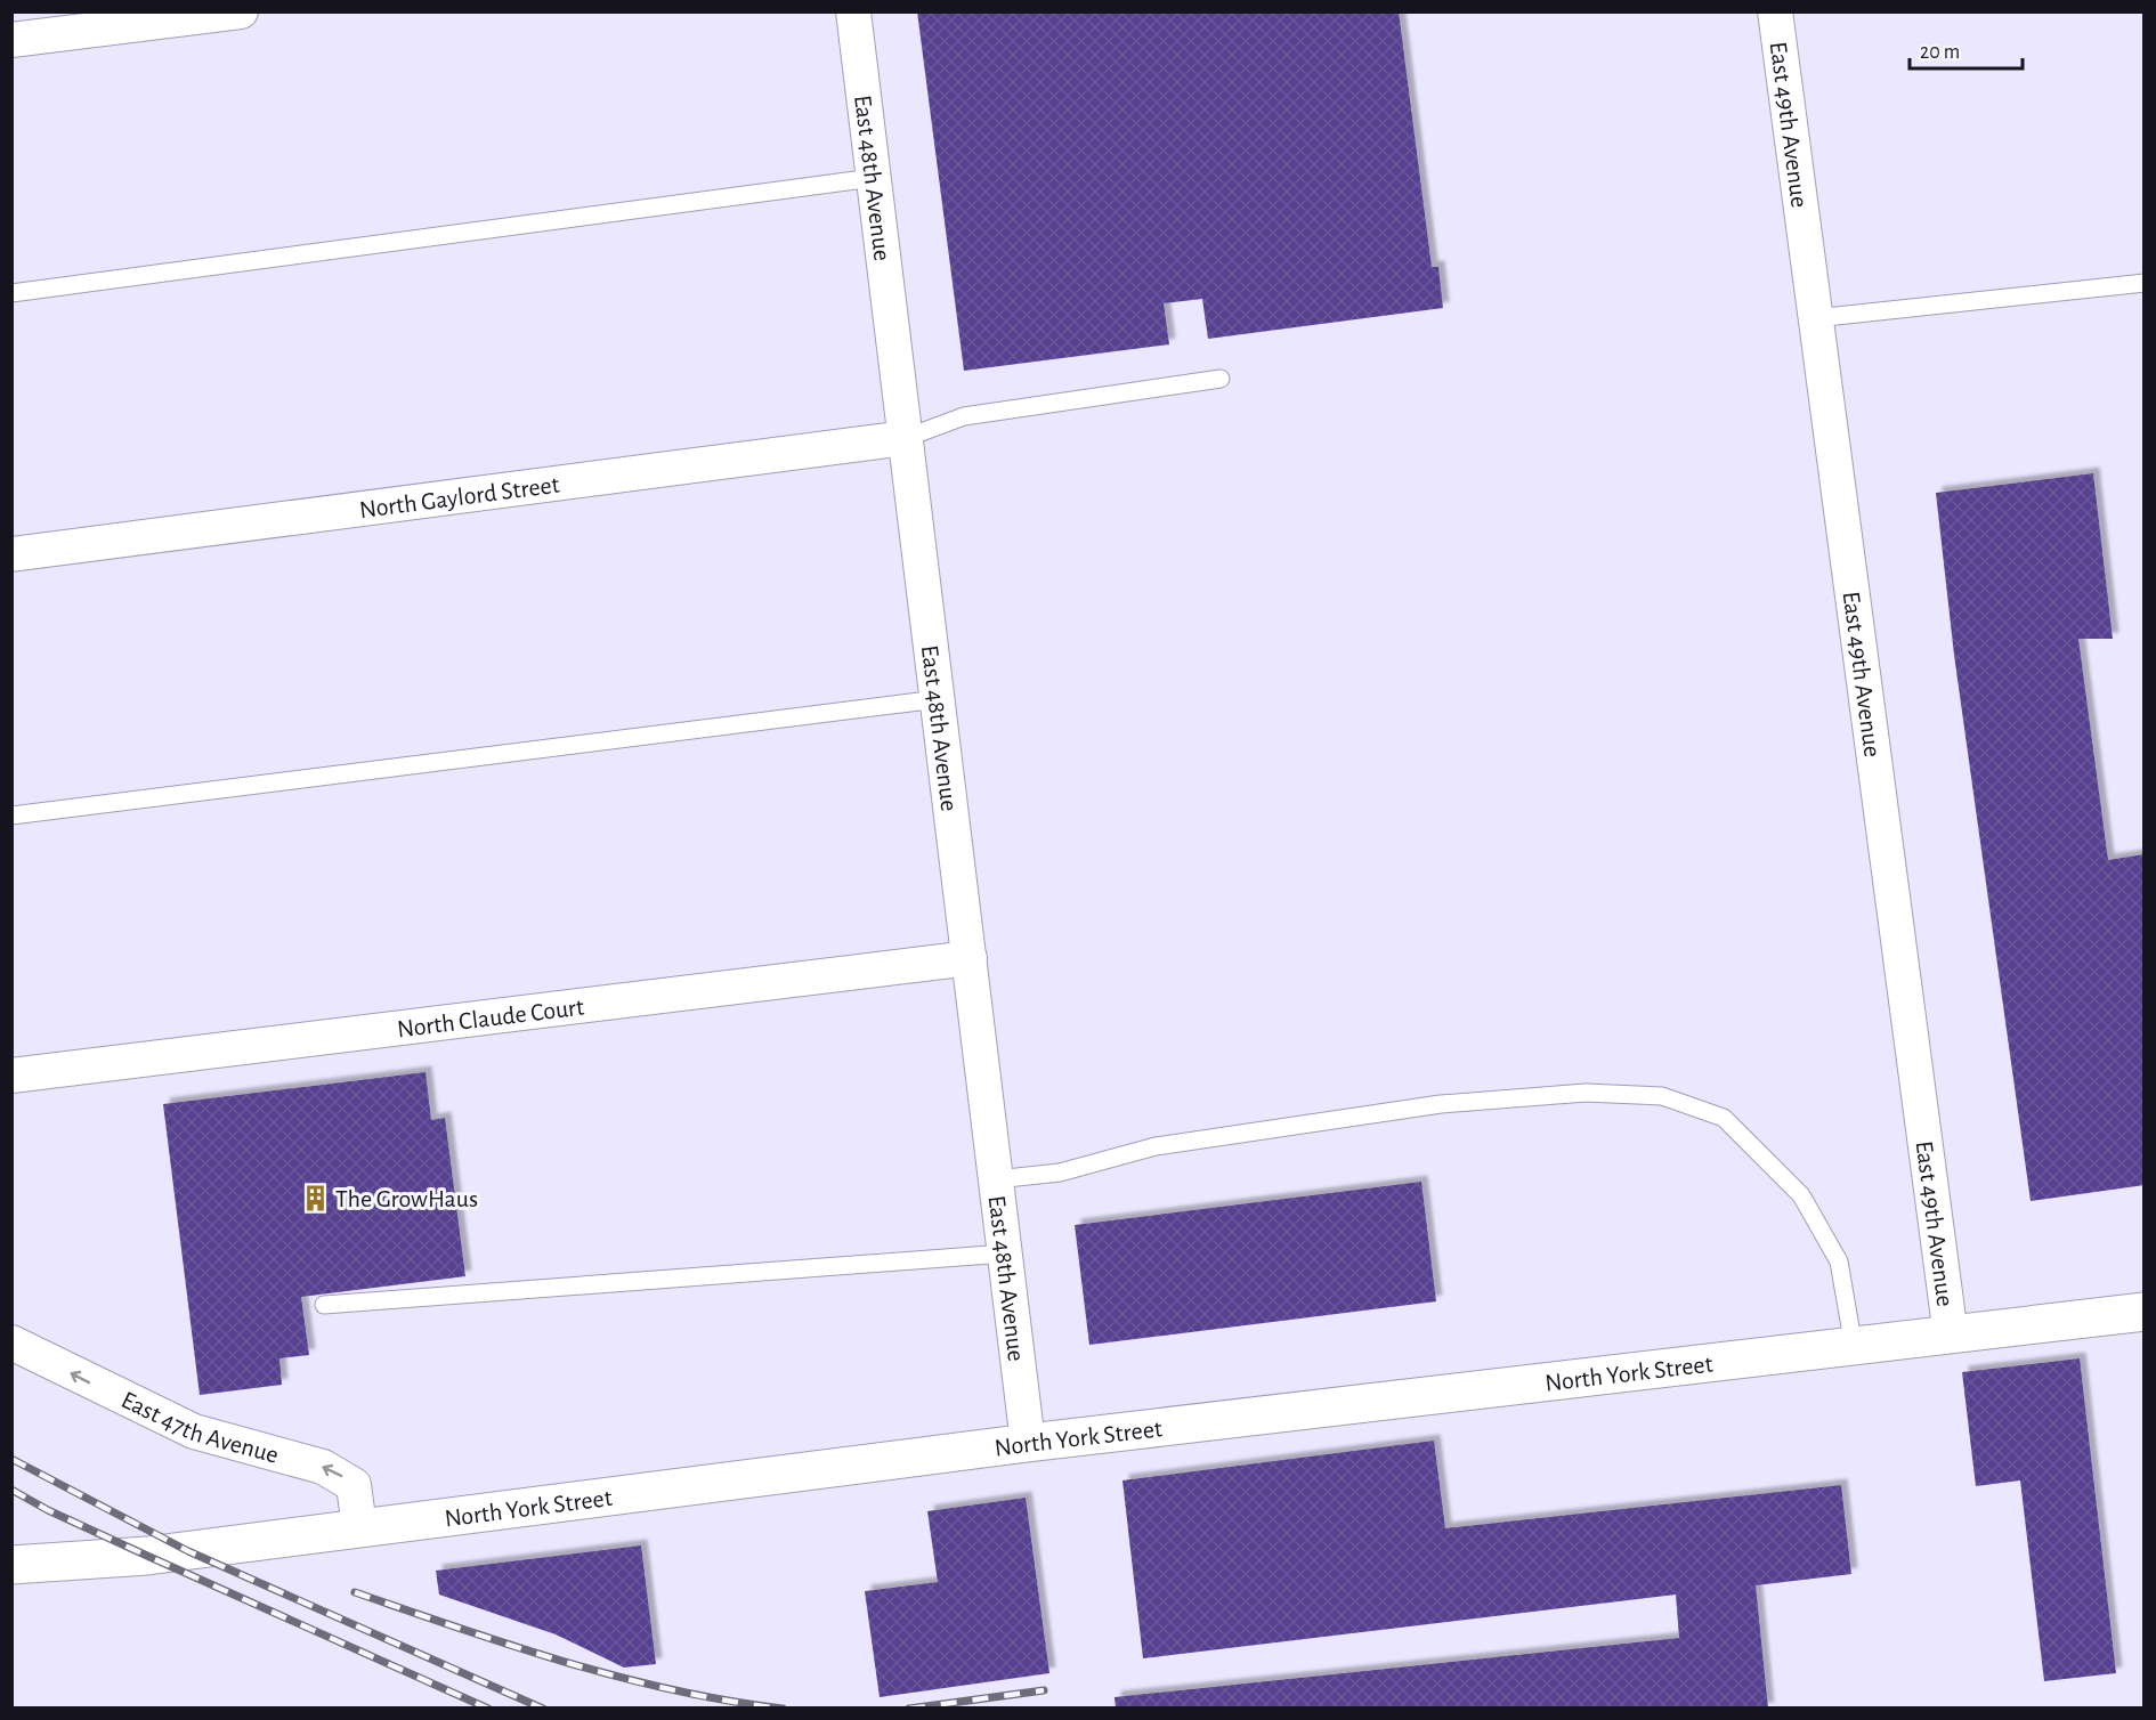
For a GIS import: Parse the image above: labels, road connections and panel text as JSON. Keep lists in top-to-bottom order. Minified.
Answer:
{"streets":{"street":["East 49th Avenue","East 48th Avenue","North Gaylord Street","North Claude Court","North York Street","East 47th Avenue"]},"crossings":[["East 49th Avenue","North York Street"],["East 48th Avenue","North Gaylord Street"],["East 48th Avenue","North Claude Court"],["East 48th Avenue","North York Street"],["North York Street","East 47th Avenue"]],"one_way":["East 47th Avenue"],"places":{"building":["The GrowHaus"]},"scale_bar":"20 m"}
